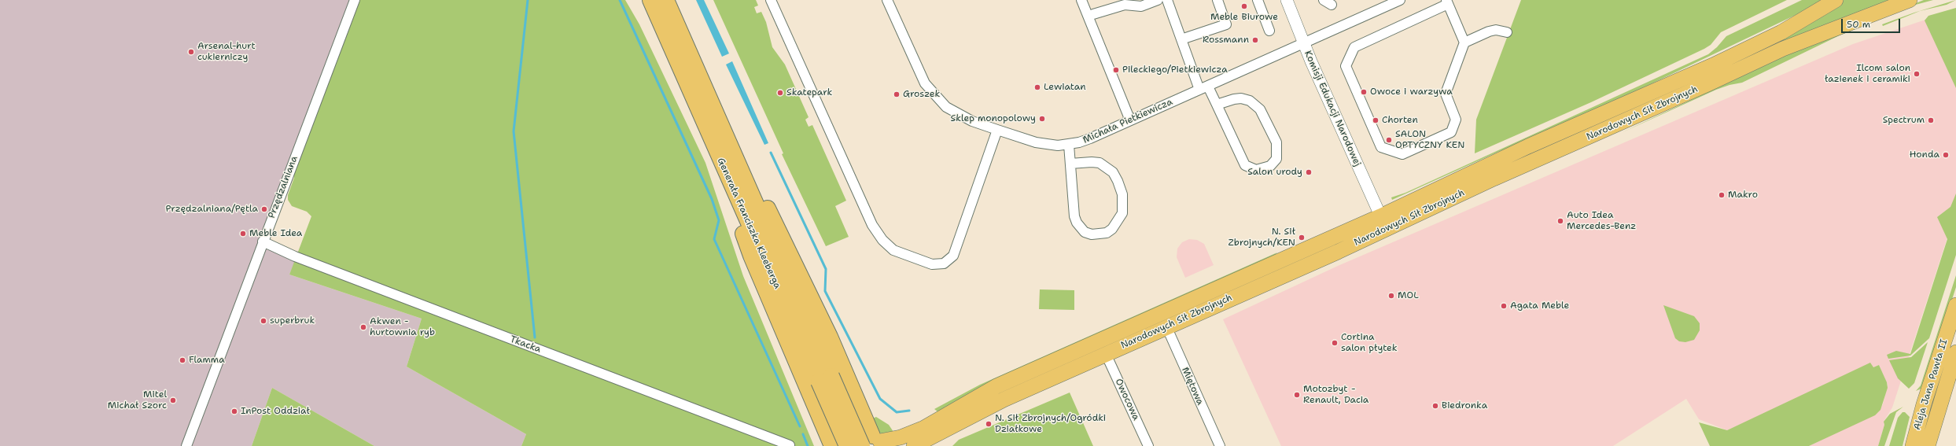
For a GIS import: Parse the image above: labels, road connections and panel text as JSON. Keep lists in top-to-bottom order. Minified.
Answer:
{"streets":{"highway":["Generała Franciszka Kleeberga"],"main road":["Narodowych Sił Zbrojnych","Aleja Jana Pawła II"],"street":["Komisji Edukacji Narodowej","Michała Pietkiewicza","Przędzalniana","Tkacka","Miętowa","Owocowa"]},"crossings":[["Komisji Edukacji Narodowej","Narodowych Sił Zbrojnych"],["Komisji Edukacji Narodowej","Michała Pietkiewicza"],["Narodowych Sił Zbrojnych","Generała Franciszka Kleeberga"],["Narodowych Sił Zbrojnych","Miętowa"],["Narodowych Sił Zbrojnych","Owocowa"],["Przędzalniana","Tkacka"]],"places":["Meble Biurowe","Rossmann","Arsenal-hurt cukierniczy","Pileckiego/Pietkiewicza","Ilcom salon łazienek i ceramiki","Lewiatan","Owoce i warzywa","Skatepark","Groszek","Sklep monopolowy","Chorten","Spectrum","SALON OPTYCZNY KEN","Honda","Salon urody","Makro","Przędzalniana/Pętla","Auto Idea Mercedes-Benz","Meble Idea","N. Sił Zbrojnych/KEN","MOL","Agata Meble","superbruk","Akwen - hurtownia ryb","Cortina salon płytek","Flamma","Motozbyt - Renault, Dacia","Mitel Michał Szorc","Biedronka","InPost Oddział","N. Sił Zbrojnych/Ogródki Działkowe"],"scale_bar":"50 m"}
